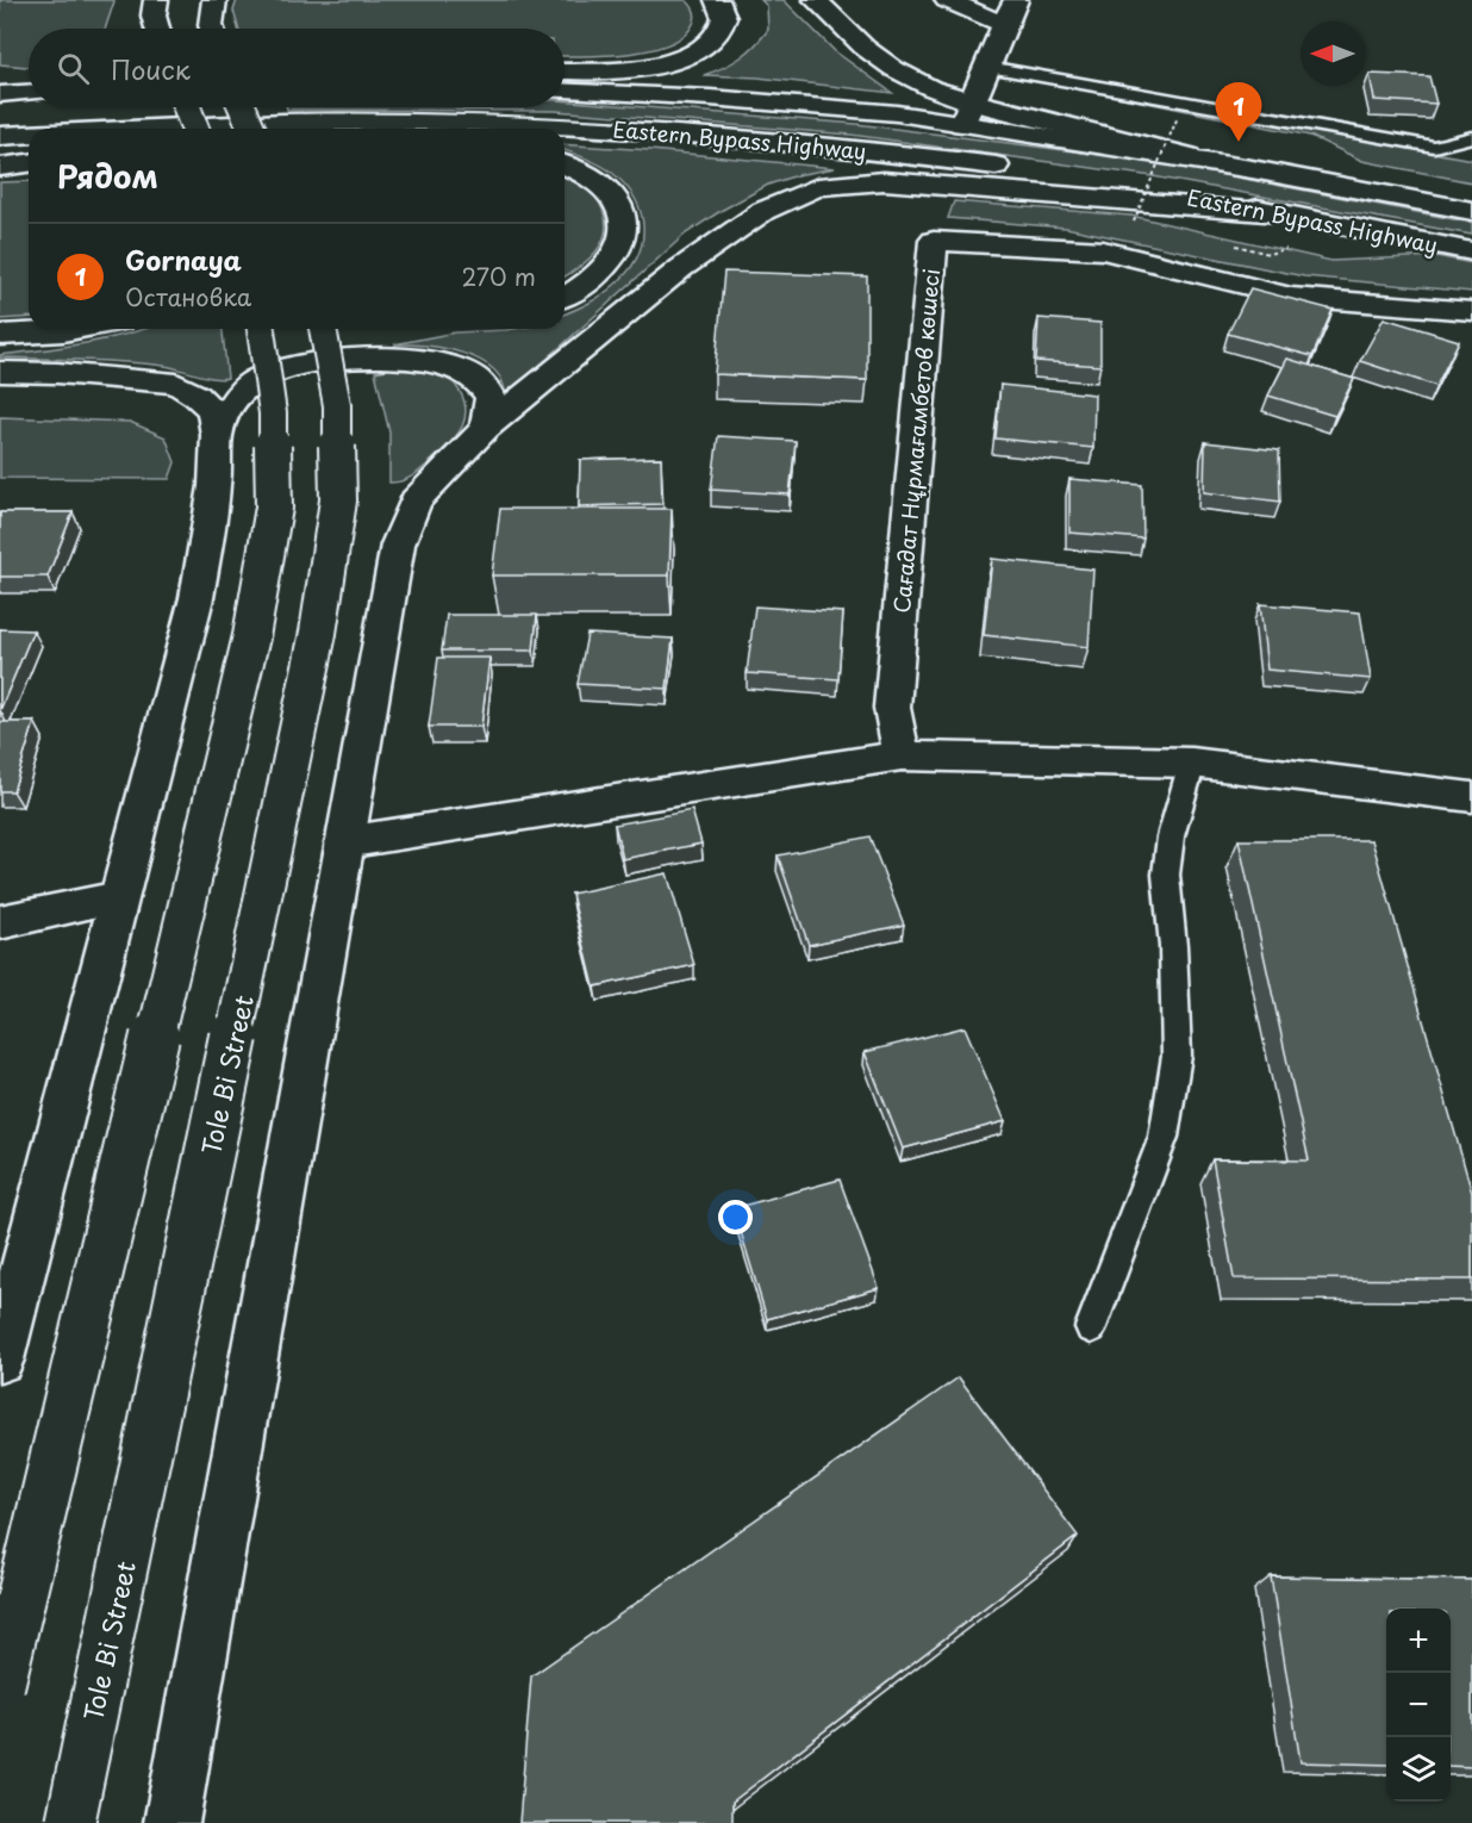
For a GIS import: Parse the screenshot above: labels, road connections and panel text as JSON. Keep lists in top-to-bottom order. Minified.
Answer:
{"streets":{"main road":["Eastern Bypass Highway","Сағадат Нұрмағамбетов көшесі","Tole Bi Street"]},"north":"left","page":{"search":"Поиск","pins":"1","heading":"Рядом","list":[{"mark":"1","name":"Gornaya","note":"Остановка","value":"270 m"}],"map_buttons":["+","−"]}}
